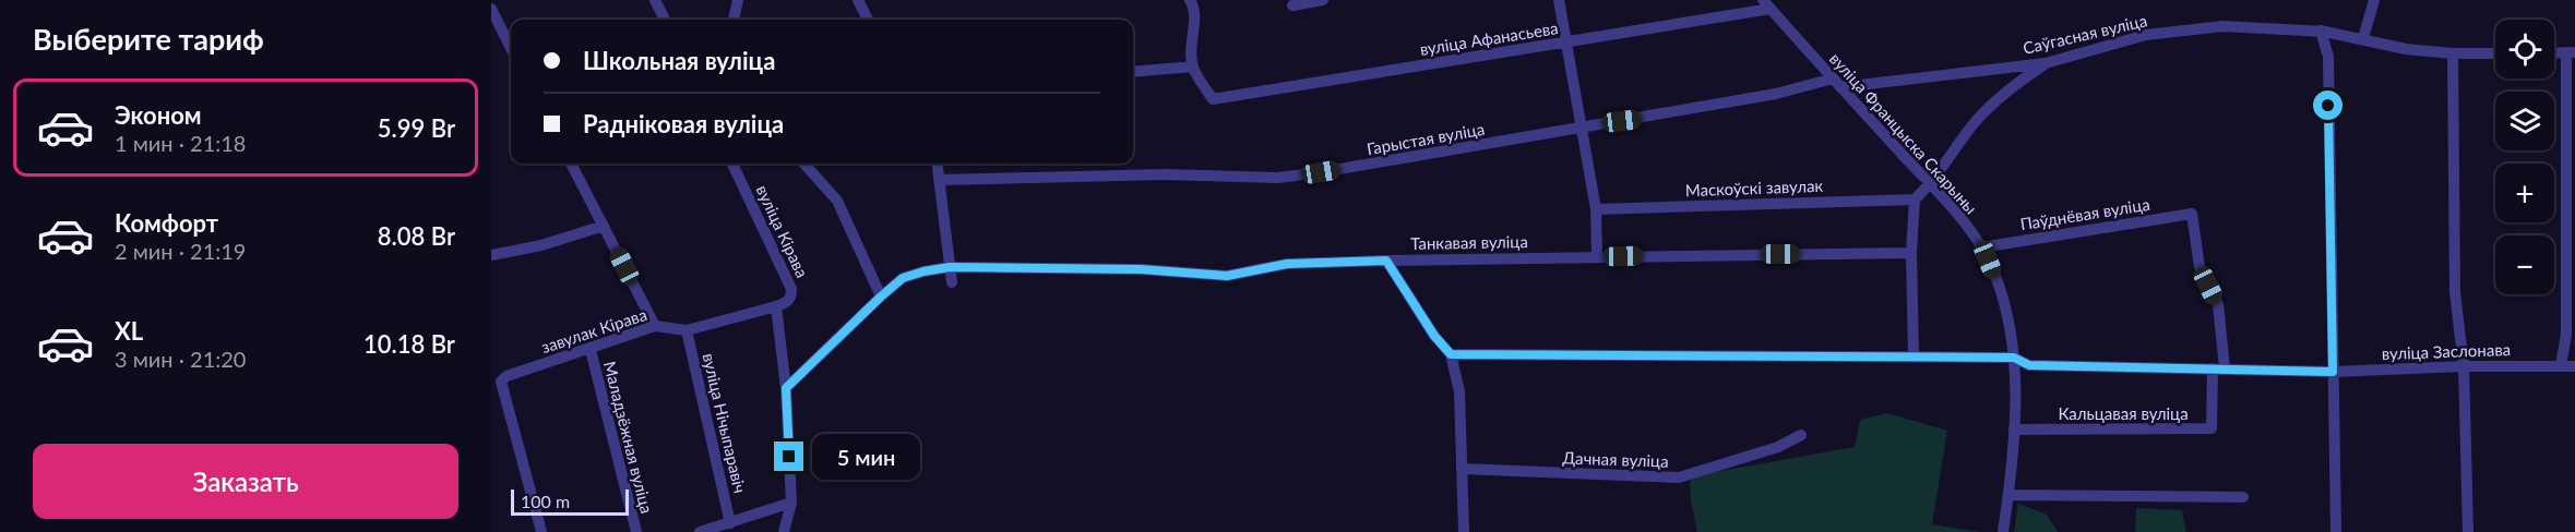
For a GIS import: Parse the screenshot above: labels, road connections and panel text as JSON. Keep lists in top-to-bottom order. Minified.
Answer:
{"streets":{"street":["Саўгасная вуліца","вуліца Афанасьева","вуліца Францыска Скарыны","Гарыстая вуліца","Маскоўскі завулак","Паўднёвая вуліца","вуліца Кірава","Танкавая вуліца","завулак Кірава","вуліца Заслонава","Кальцавая вуліца","вуліца Нічыпаравіч","Маладзёжная вуліца","Дачная вуліца"]},"crossings":[["Саўгасная вуліца","вуліца Францыска Скарыны"],["Саўгасная вуліца","Гарыстая вуліца"],["вуліца Афанасьева","вуліца Францыска Скарыны"],["вуліца Францыска Скарыны","Гарыстая вуліца"],["вуліца Францыска Скарыны","Паўднёвая вуліца"],["вуліца Францыска Скарыны","вуліца Заслонава"],["вуліца Францыска Скарыны","Кальцавая вуліца"],["Паўднёвая вуліца","вуліца Заслонава"],["Паўднёвая вуліца","Кальцавая вуліца"],["вуліца Кірава","завулак Кірава"],["завулак Кірава","вуліца Нічыпаравіч"],["завулак Кірава","Маладзёжная вуліца"],["вуліца Заслонава","Кальцавая вуліца"]],"scale_bar":"100 m","page":{"heading":"Выберите тариф","map_buttons":["+","−"],"banner":["Школьная вуліца","Радніковая вуліца"],"list":[{"name":"Эконом","note":"1 мин · 21:18","value":"5.99 Br"},{"name":"Комфорт","note":"2 мин · 21:19","value":"8.08 Br"},{"name":"XL","note":"3 мин · 21:20","value":"10.18 Br"}],"buttons":"Заказать","bubble":"5 мин","scale":"100 m"}}
